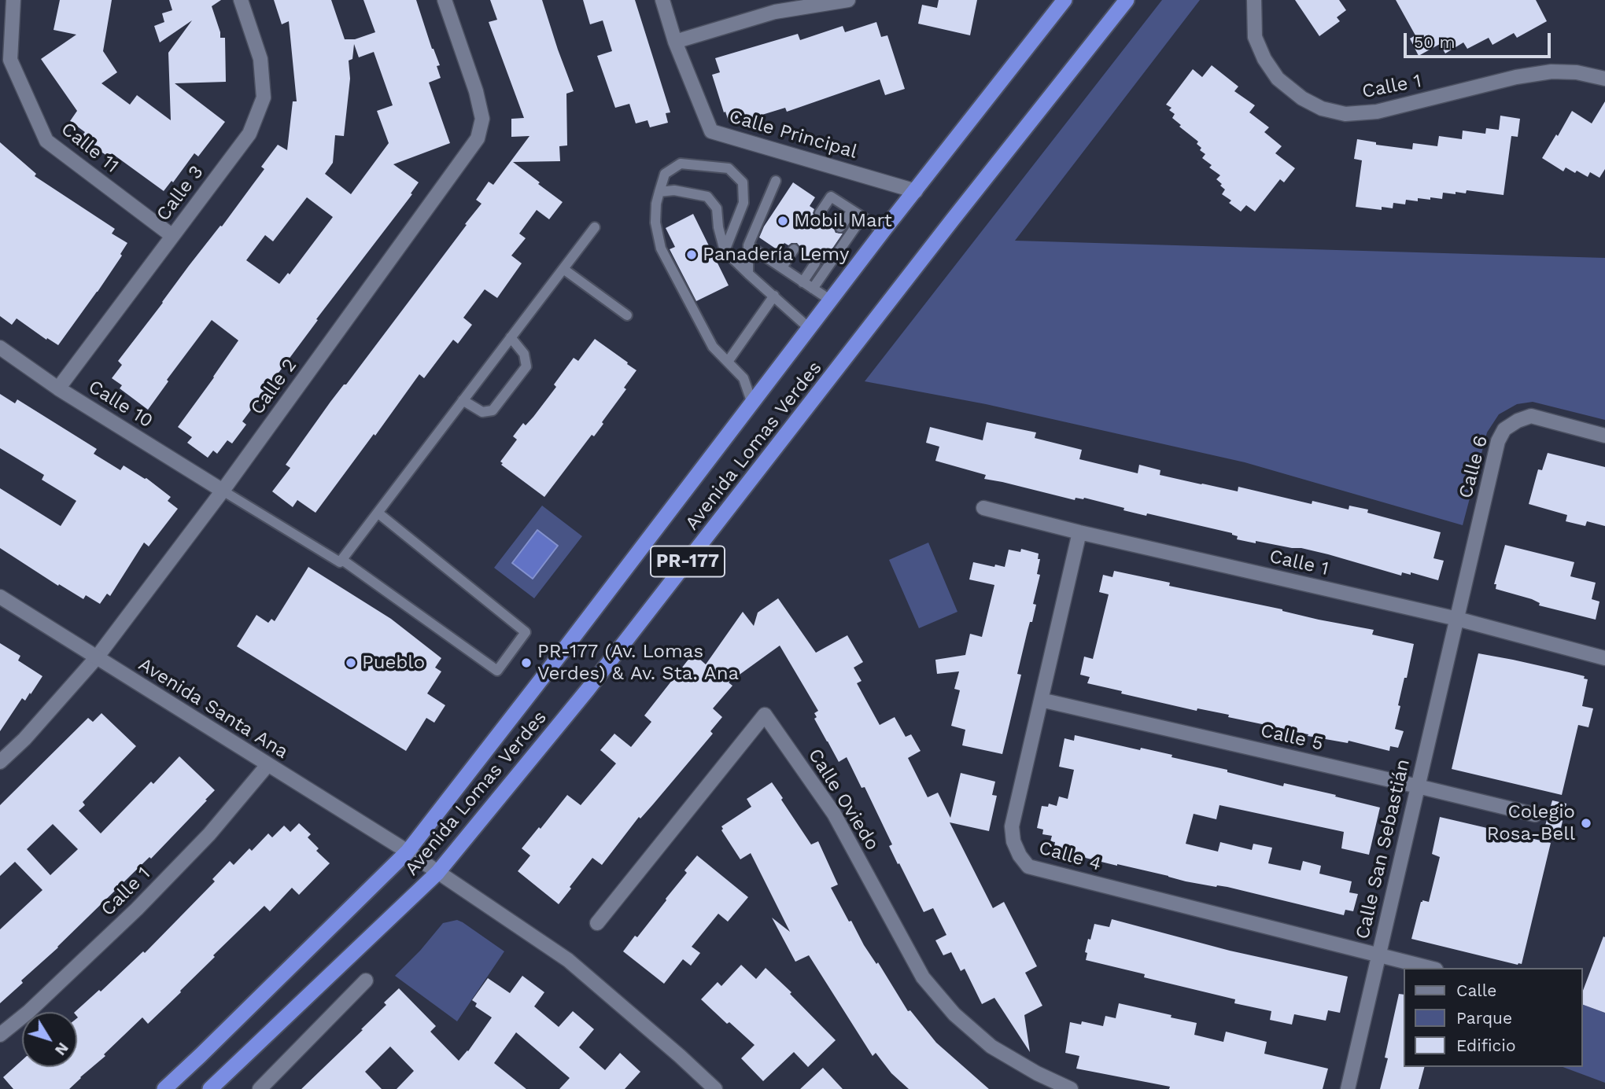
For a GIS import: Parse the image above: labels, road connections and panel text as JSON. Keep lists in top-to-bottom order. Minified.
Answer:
{"streets":{"highway":["Avenida Lomas Verdes","PR-177"],"street":["Calle 1","Calle Principal","Calle 11","Calle 3","Calle 2","Calle 10","Calle 6","Avenida Santa Ana","Calle 5","Calle Oviedo","Calle San Sebastián","Calle 4"]},"crossings":[["Calle 1","Calle 6"],["Calle 1","Avenida Santa Ana"],["Calle 1","Calle San Sebastián"],["Calle 1","Calle 4"],["Calle Principal","Avenida Lomas Verdes"],["Calle 11","Calle 3"],["Calle 3","Calle 10"],["Calle 2","Calle 10"],["Calle 2","Avenida Santa Ana"],["Avenida Lomas Verdes","Avenida Santa Ana"],["Calle 6","Calle San Sebastián"],["Calle 5","Calle San Sebastián"],["Calle 5","Calle 4"],["Calle San Sebastián","Calle 4"]],"places":["Mobil Mart","Panadería Lemy","Pueblo","PR-177 (Av. Lomas Verdes) & Av. Sta. Ana","Colegio Rosa-Bell"],"legend":["Calle","Parque","Edificio"],"scale_bar":"50 m","north":"bottom right"}
